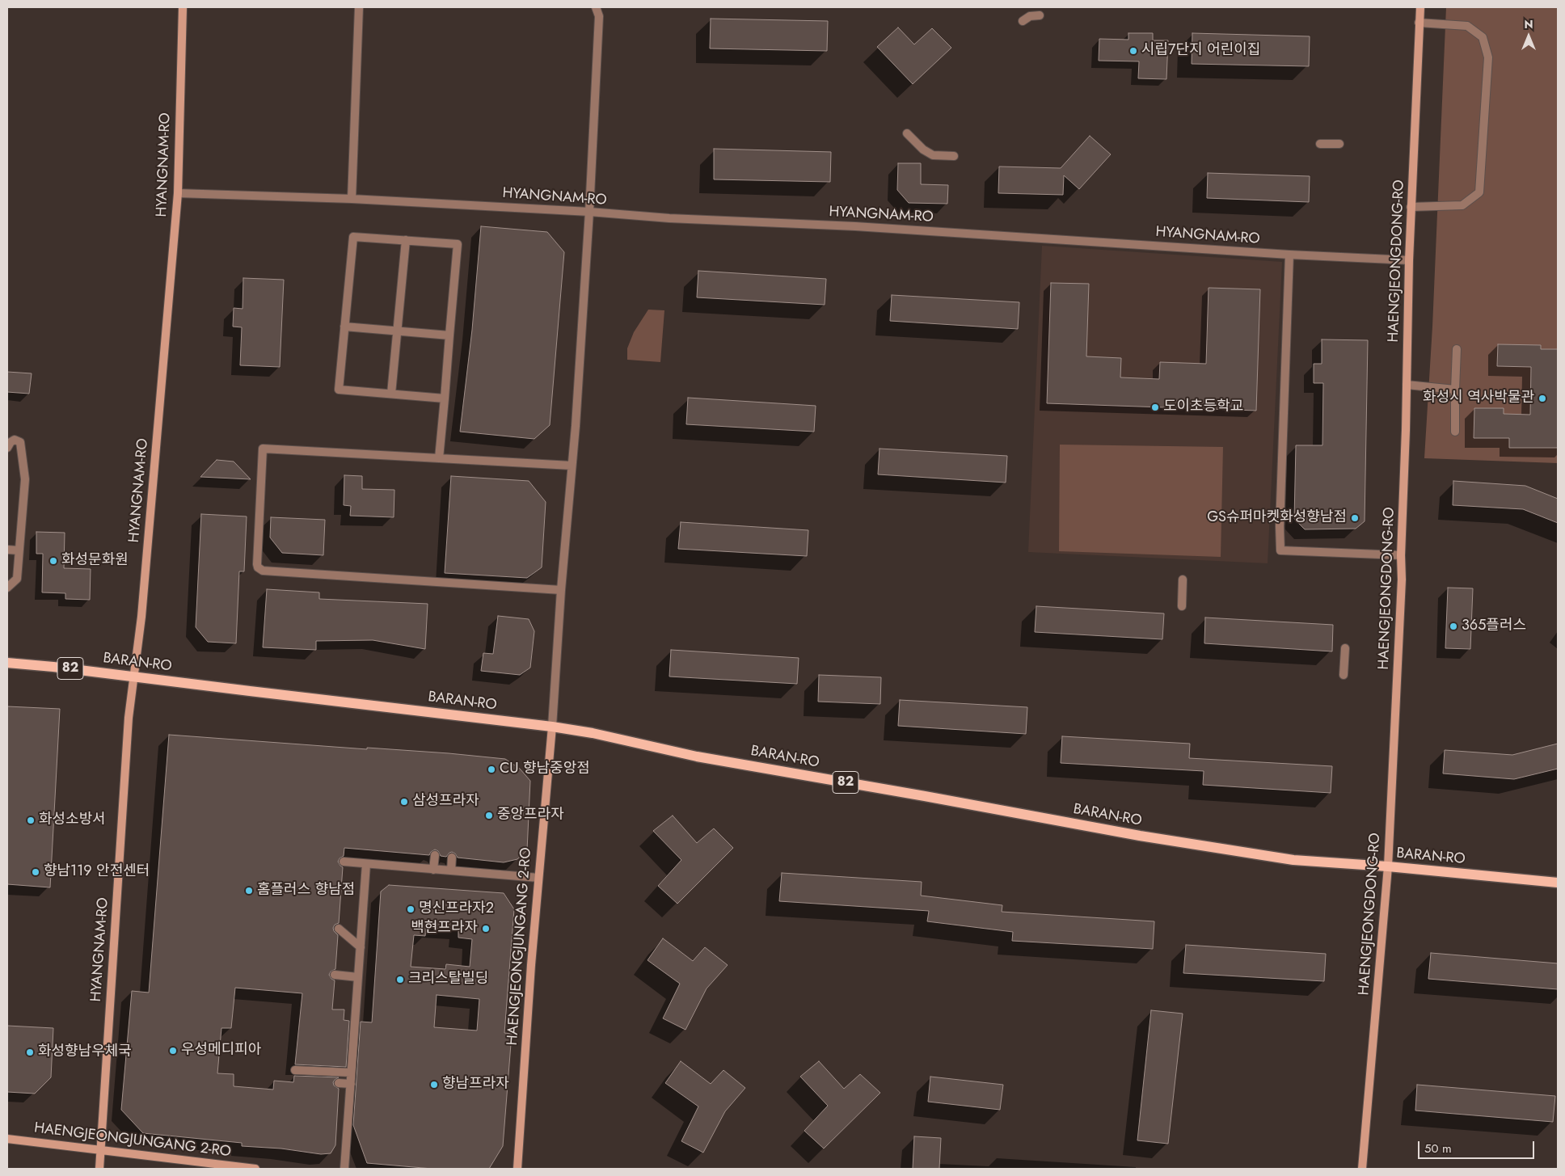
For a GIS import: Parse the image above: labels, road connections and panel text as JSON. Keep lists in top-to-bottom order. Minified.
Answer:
{"streets":{"main road":["BARAN-RO","82"],"street":["HYANGNAM-RO","HAENGJEONGDONG-RO","HAENGJEONGJUNGANG 2-RO"]},"crossings":[["HYANGNAM-RO","HAENGJEONGDONG-RO"],["HYANGNAM-RO","BARAN-RO"],["HYANGNAM-RO","HAENGJEONGJUNGANG 2-RO"],["HAENGJEONGDONG-RO","BARAN-RO"],["BARAN-RO","HAENGJEONGJUNGANG 2-RO"]],"places":["시립7단지 어린이집","화성시 역사박물관","도이초등학교","GS슈퍼마켓화성향남점","화성문화원","365플러스","CU 향남중앙점","삼성프라자","중앙프라자","화성소방서","향남119 안전센터","홈플러스 향남점","명신프라자2","백현프라자","크리스탈빌딩","우성메디피아","화성향남우체국","향남프라자"],"scale_bar":"50 m","north":"top"}
